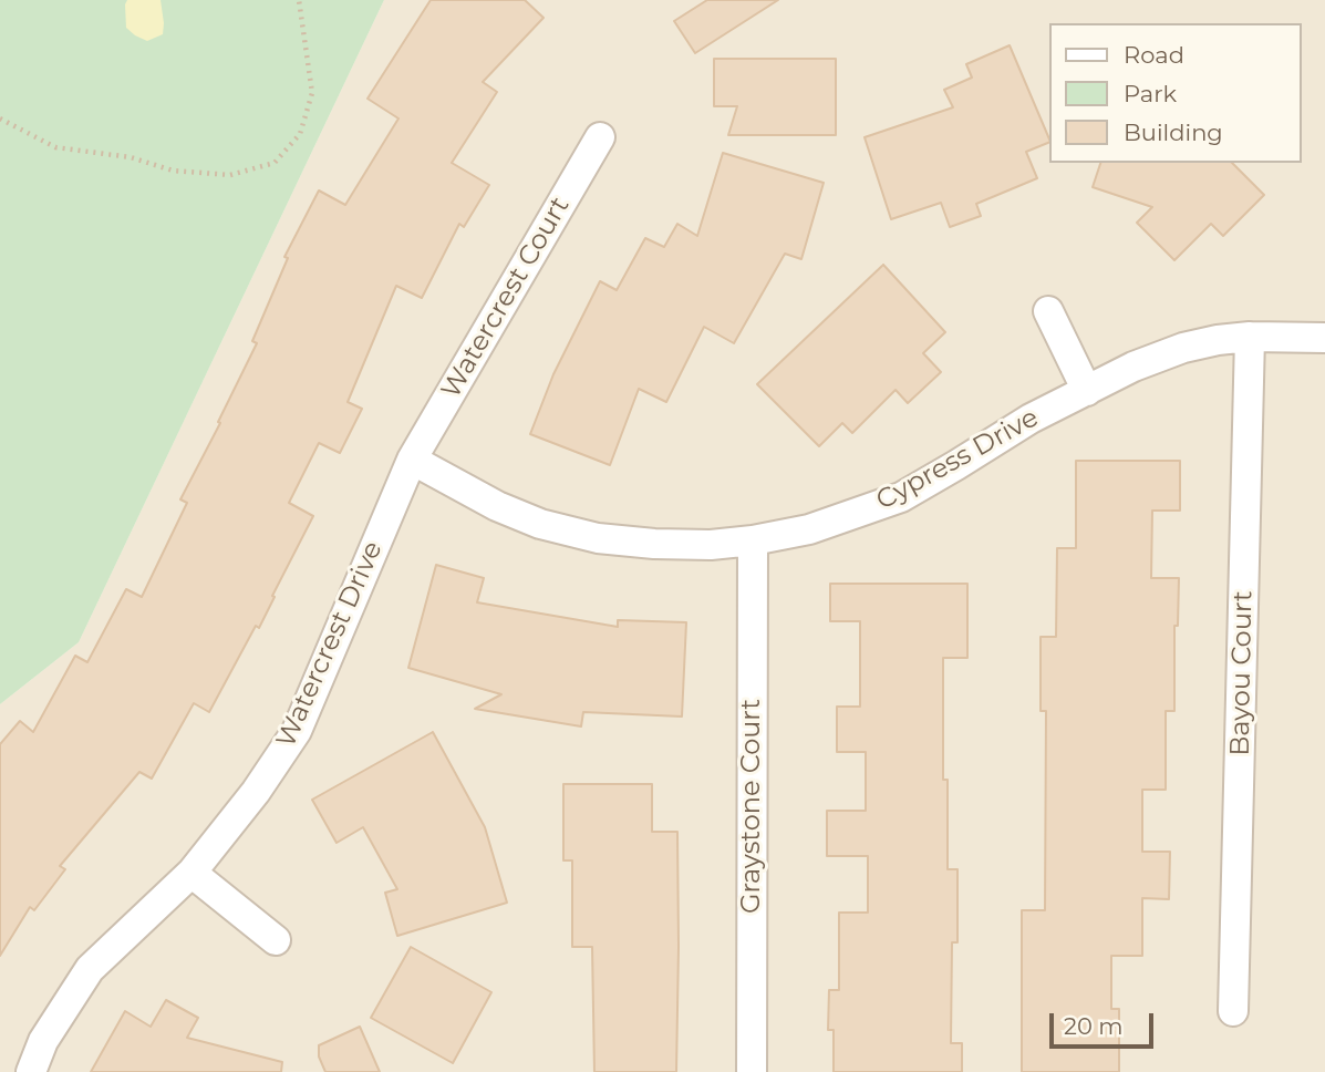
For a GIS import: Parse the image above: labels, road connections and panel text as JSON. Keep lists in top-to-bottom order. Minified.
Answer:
{"streets":{"street":["Watercrest Court","Cypress Drive","Watercrest Drive","Bayou Court","Graystone Court"]},"crossings":[["Watercrest Court","Cypress Drive"],["Watercrest Court","Watercrest Drive"],["Cypress Drive","Watercrest Drive"],["Cypress Drive","Bayou Court"],["Cypress Drive","Graystone Court"]],"legend":["Road","Park","Building"],"scale_bar":"20 m"}
